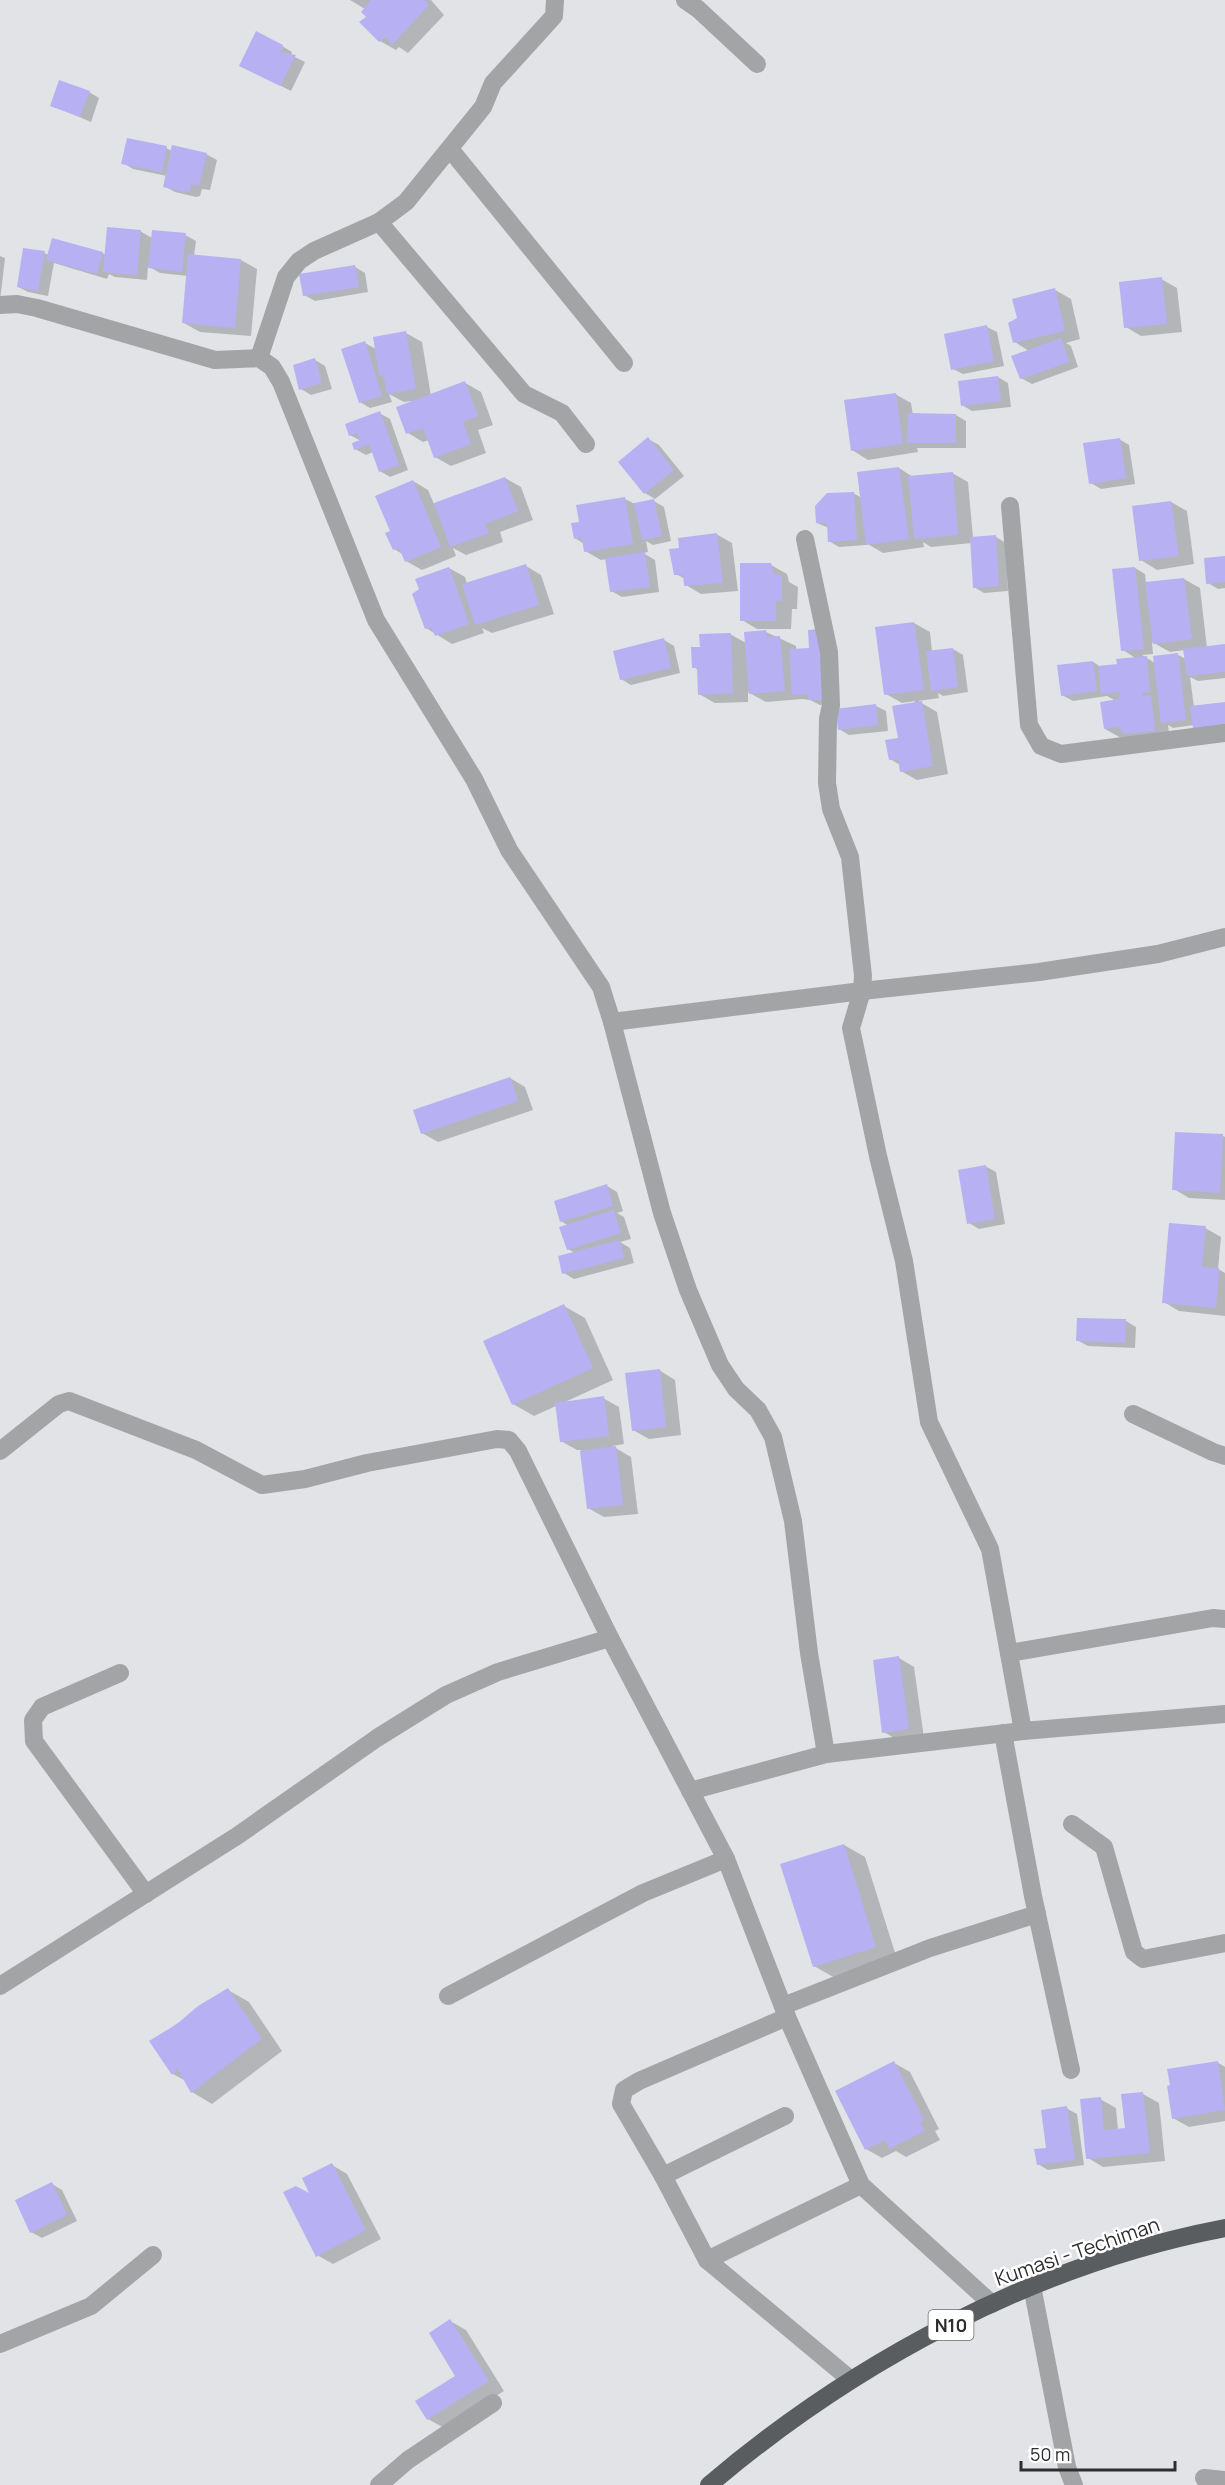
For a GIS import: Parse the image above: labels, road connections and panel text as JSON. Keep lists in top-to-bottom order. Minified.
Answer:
{"streets":{"highway":["Kumasi - Techiman","N10"]},"scale_bar":"50 m"}
